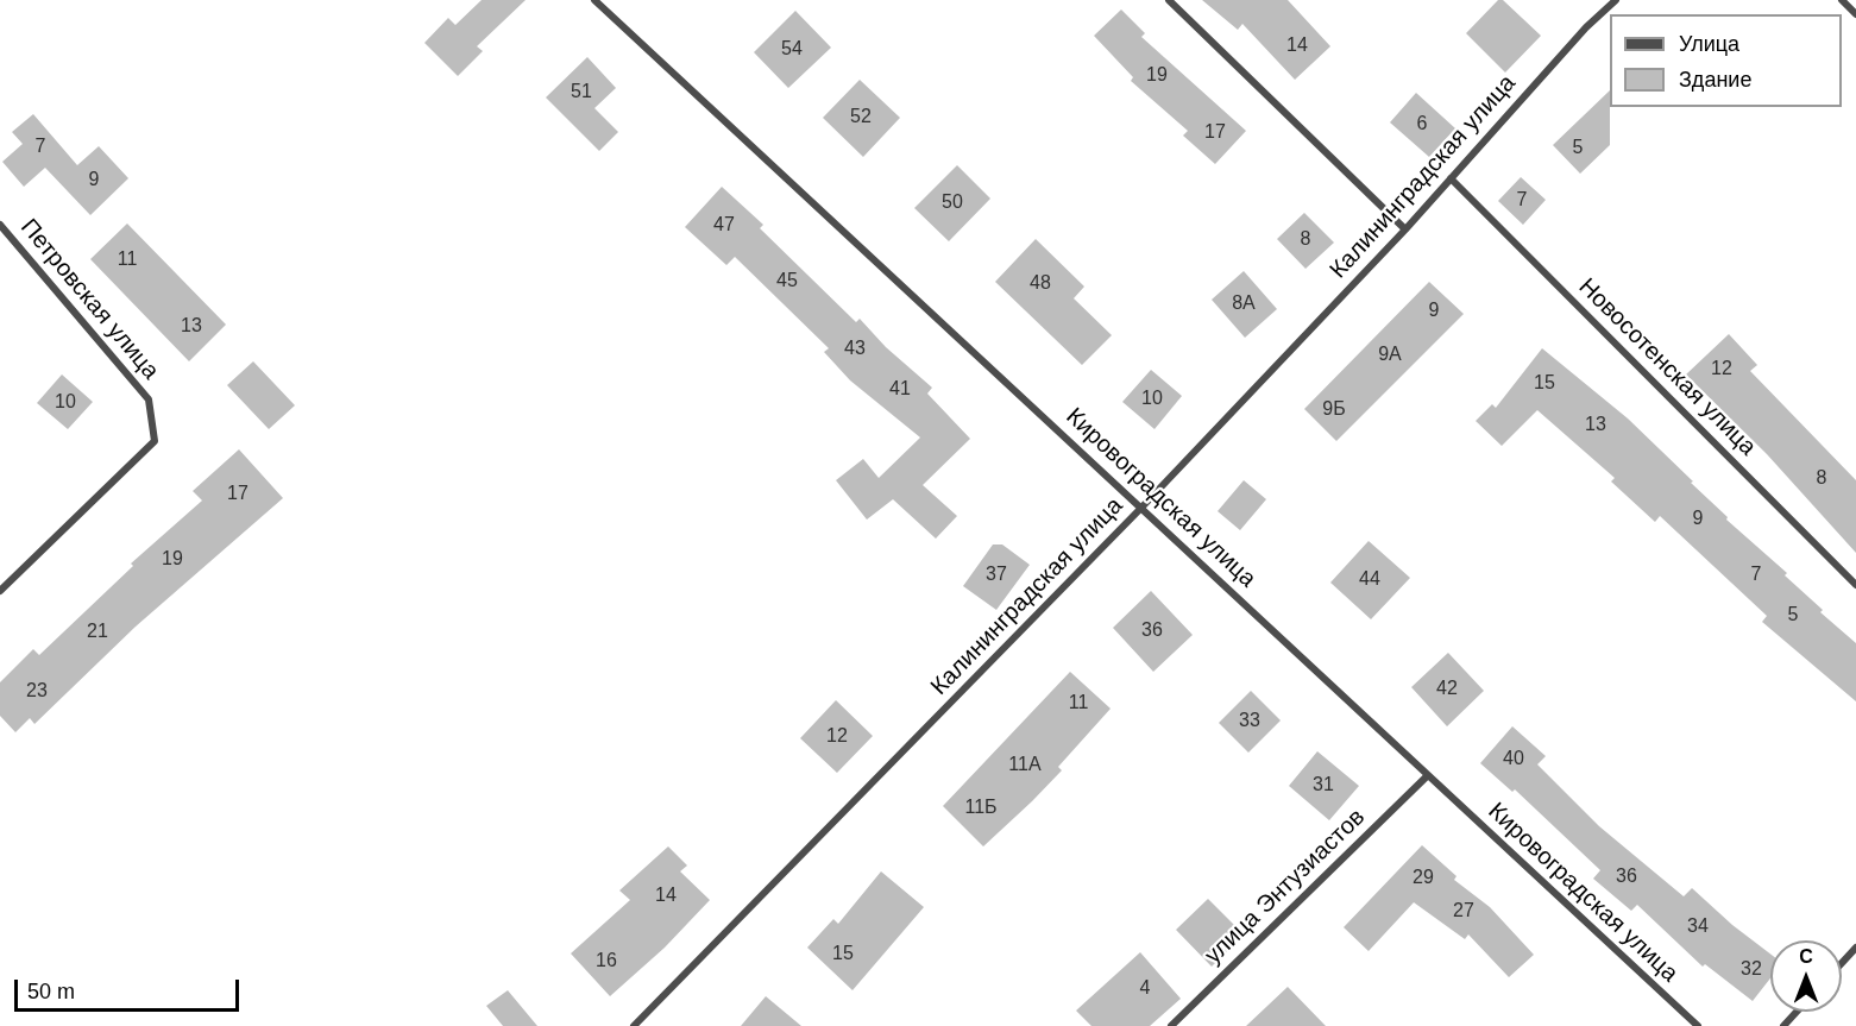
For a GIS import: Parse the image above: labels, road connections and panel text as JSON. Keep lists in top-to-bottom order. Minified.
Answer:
{"streets":{"street":["Калининградская улица","Петровская улица","Новосотенская улица","Кировоградская улица","улица Энтузиастов"]},"crossings":[["Калининградская улица","Новосотенская улица"],["Калининградская улица","Кировоградская улица"],["Кировоградская улица","улица Энтузиастов"]],"house_numbers":["14","54","19","51","52","6","17","7","5","9","7","50","47","8","11","45","48","8А","9","13","43","9А","12","15","41","10","10","9Б","13","8","17","9","19","37","7","44","5","36","21","42","23","11","33","12","40","11А","31","11Б","36","29","14","27","34","15","16","32","4"],"legend":["Улица","Здание"],"scale_bar":"50 m","north":"top"}
